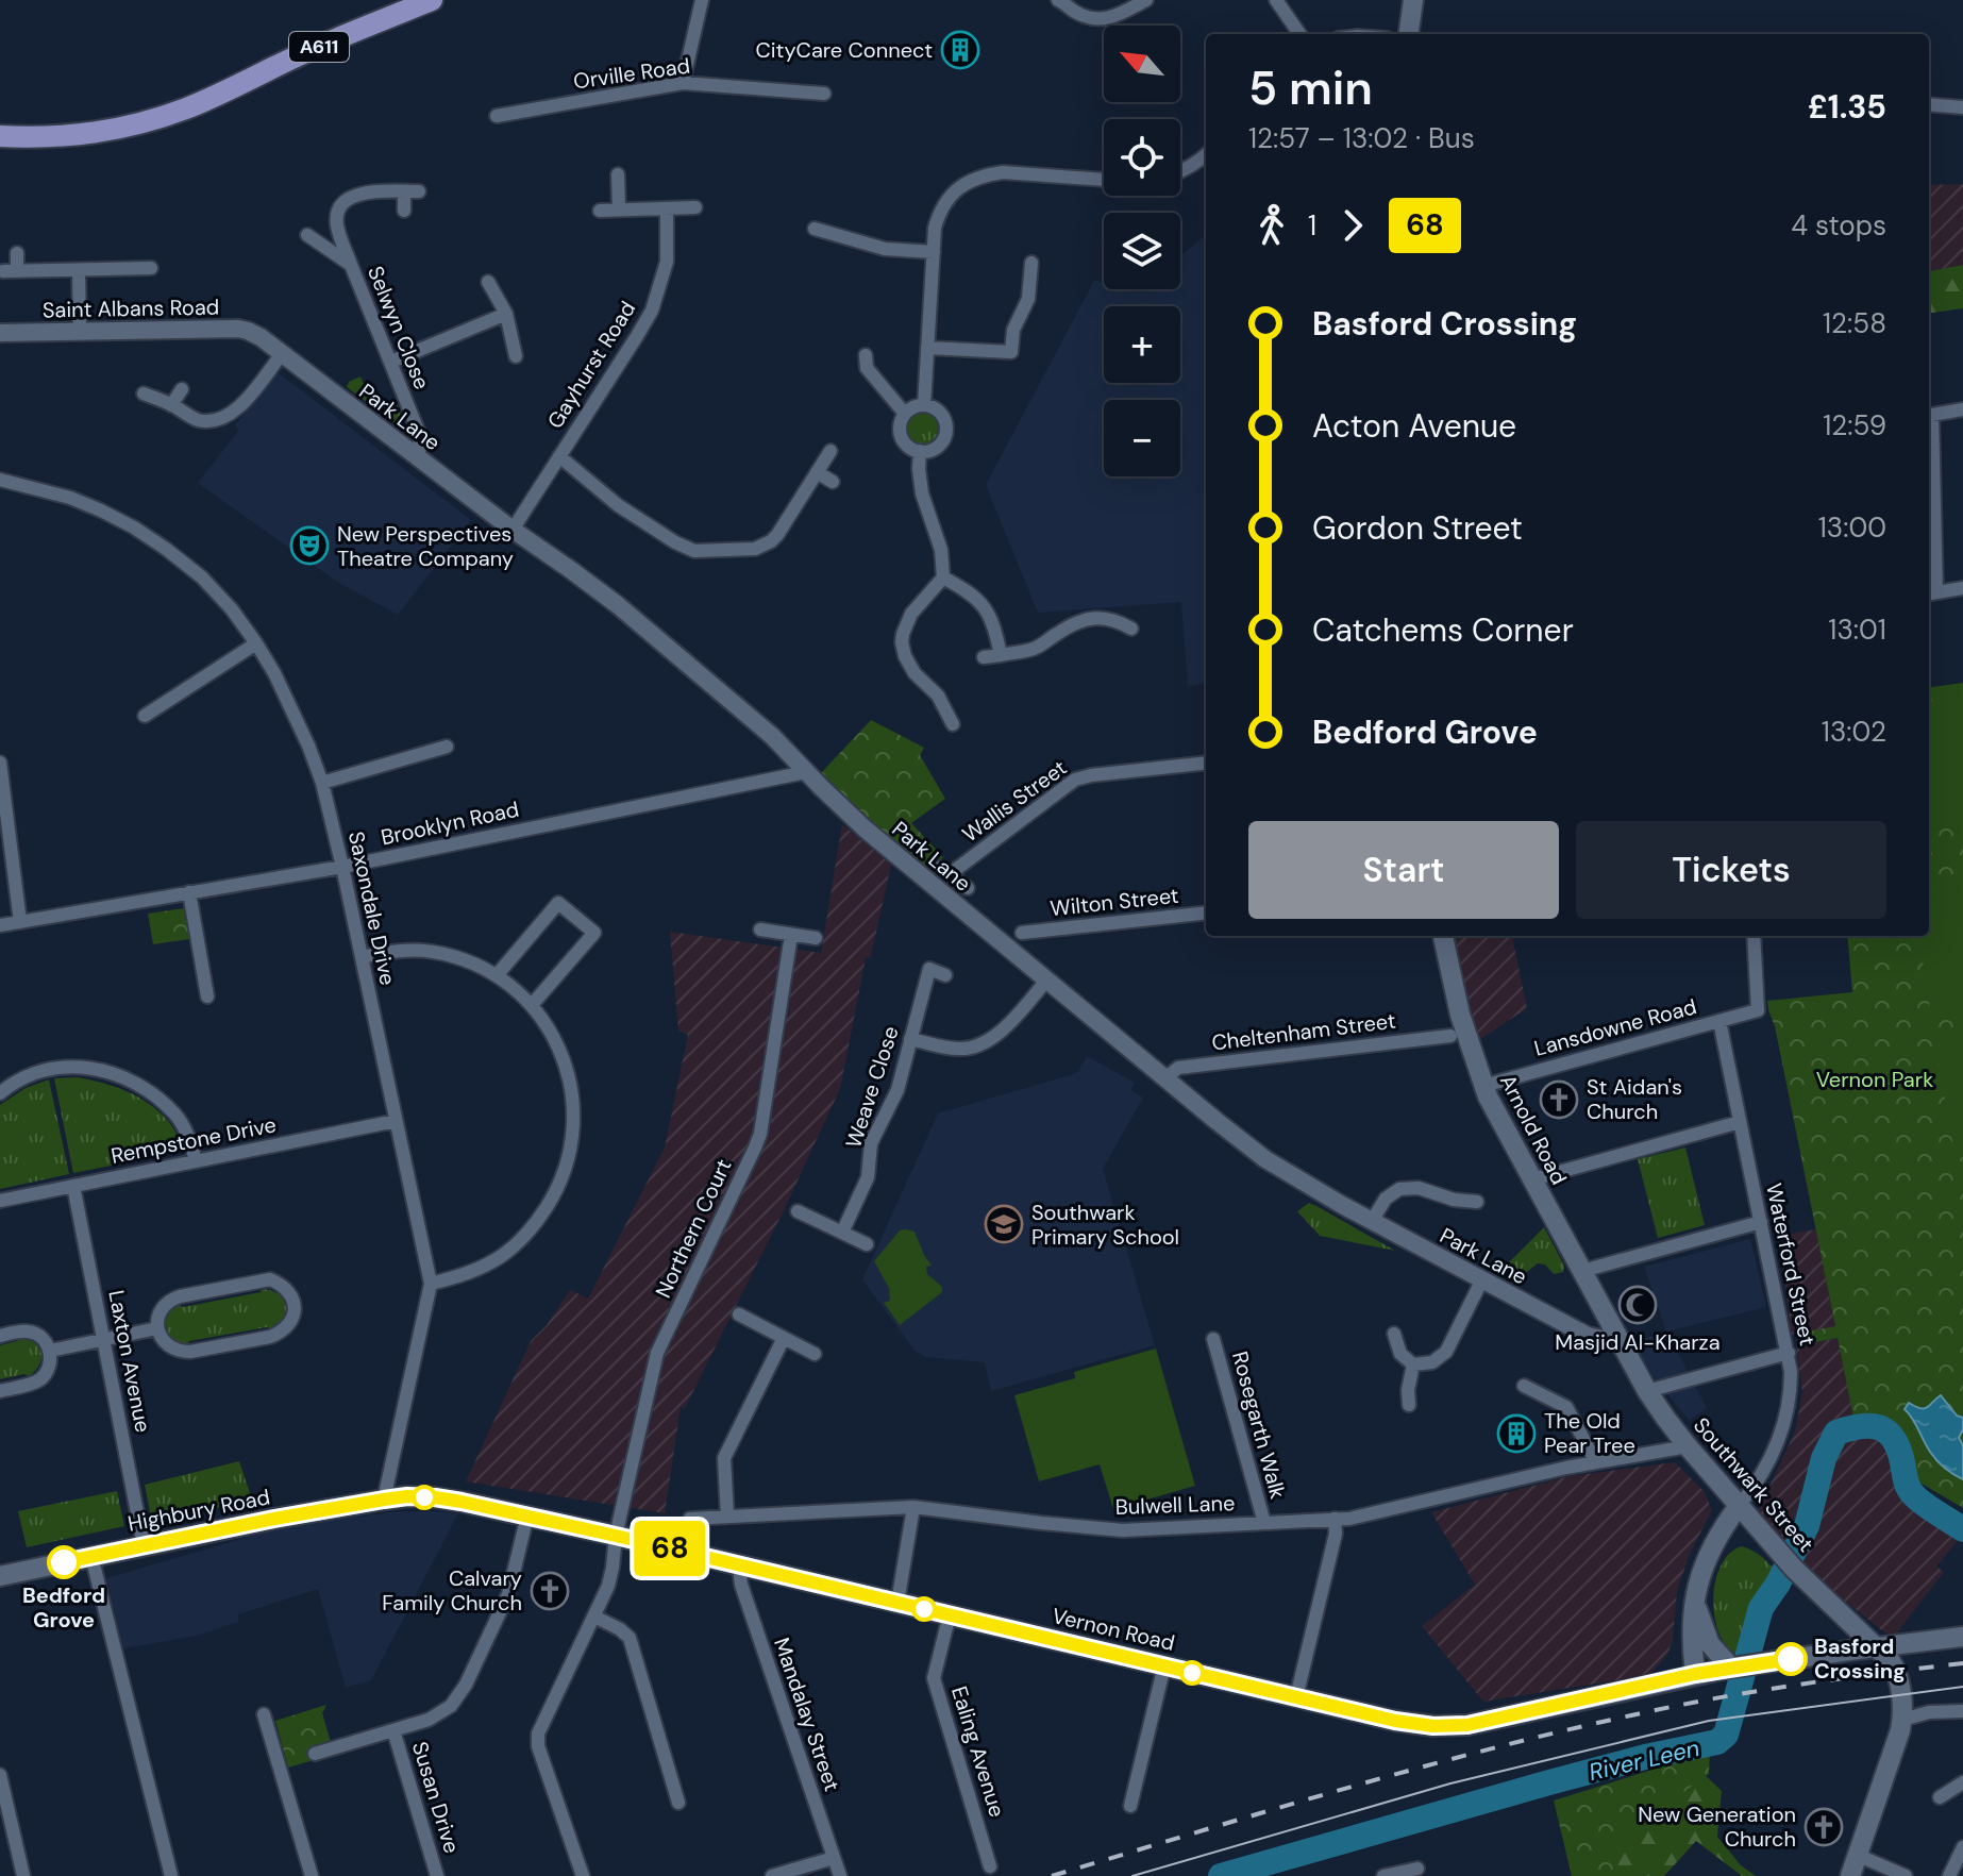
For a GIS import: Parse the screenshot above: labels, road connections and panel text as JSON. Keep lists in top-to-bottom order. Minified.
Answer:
{"streets":{"main road":["A611","Arnold Road","Southwark Street","Highbury Road","Vernon Road"],"street":["Orville Road","Saint Albans Road","Selwyn Close","Gayhurst Road","Park Lane","Wallis Street","Brooklyn Road","Wilton Street","Saxondale Drive","Lansdowne Road","Cheltenham Street","Weave Close","Rempstone Drive","Northern Court","Waterford Street","Laxton Avenue","Rosegarth Walk","Bulwell Lane","Mandalay Street","Ealing Avenue","Susan Drive"]},"crossings":[["Saint Albans Road","Park Lane"],["Selwyn Close","Park Lane"],["Gayhurst Road","Park Lane"],["Park Lane","Brooklyn Road"],["Park Lane","Cheltenham Street"],["Park Lane","Arnold Road"],["Park Lane","Southwark Street"],["Brooklyn Road","Saxondale Drive"],["Saxondale Drive","Rempstone Drive"],["Saxondale Drive","Highbury Road"],["Lansdowne Road","Arnold Road"],["Lansdowne Road","Waterford Street"],["Arnold Road","Southwark Street"],["Rempstone Drive","Laxton Avenue"],["Northern Court","Vernon Road"],["Waterford Street","Southwark Street"],["Laxton Avenue","Highbury Road"],["Rosegarth Walk","Bulwell Lane"],["Southwark Street","Bulwell Lane"],["Southwark Street","Vernon Road"],["Bulwell Lane","Vernon Road"],["Highbury Road","Vernon Road"],["Vernon Road","Mandalay Street"],["Vernon Road","Ealing Avenue"]],"water":["River Leen"],"parks":["Vernon Park"],"places":{"building":["CityCare Connect","The Old Pear Tree"],"theatre":["New Perspectives Theatre Company"],"church":["St Aidan's Church","Calvary Family Church","New Generation Church"],"school or university":["Southwark Primary School"],"mosque":["Masjid Al-Kharza"],"other":["Bedford Grove","Basford Crossing"]},"lines":["bus line 68"],"north":"top left","page":{"on_map":"68","map_buttons":["+","−"],"heading":["5 min","12:57 – 13:02 · Bus","£1.35"],"legs":["1","68","4 stops"],"list":[{"name":"Basford Crossing","value":"12:58"},{"name":"Acton Avenue","value":"12:59"},{"name":"Gordon Street","value":"13:00"},{"name":"Catchems Corner","value":"13:01"},{"name":"Bedford Grove","value":"13:02"}],"buttons":["Start","Tickets"]}}
